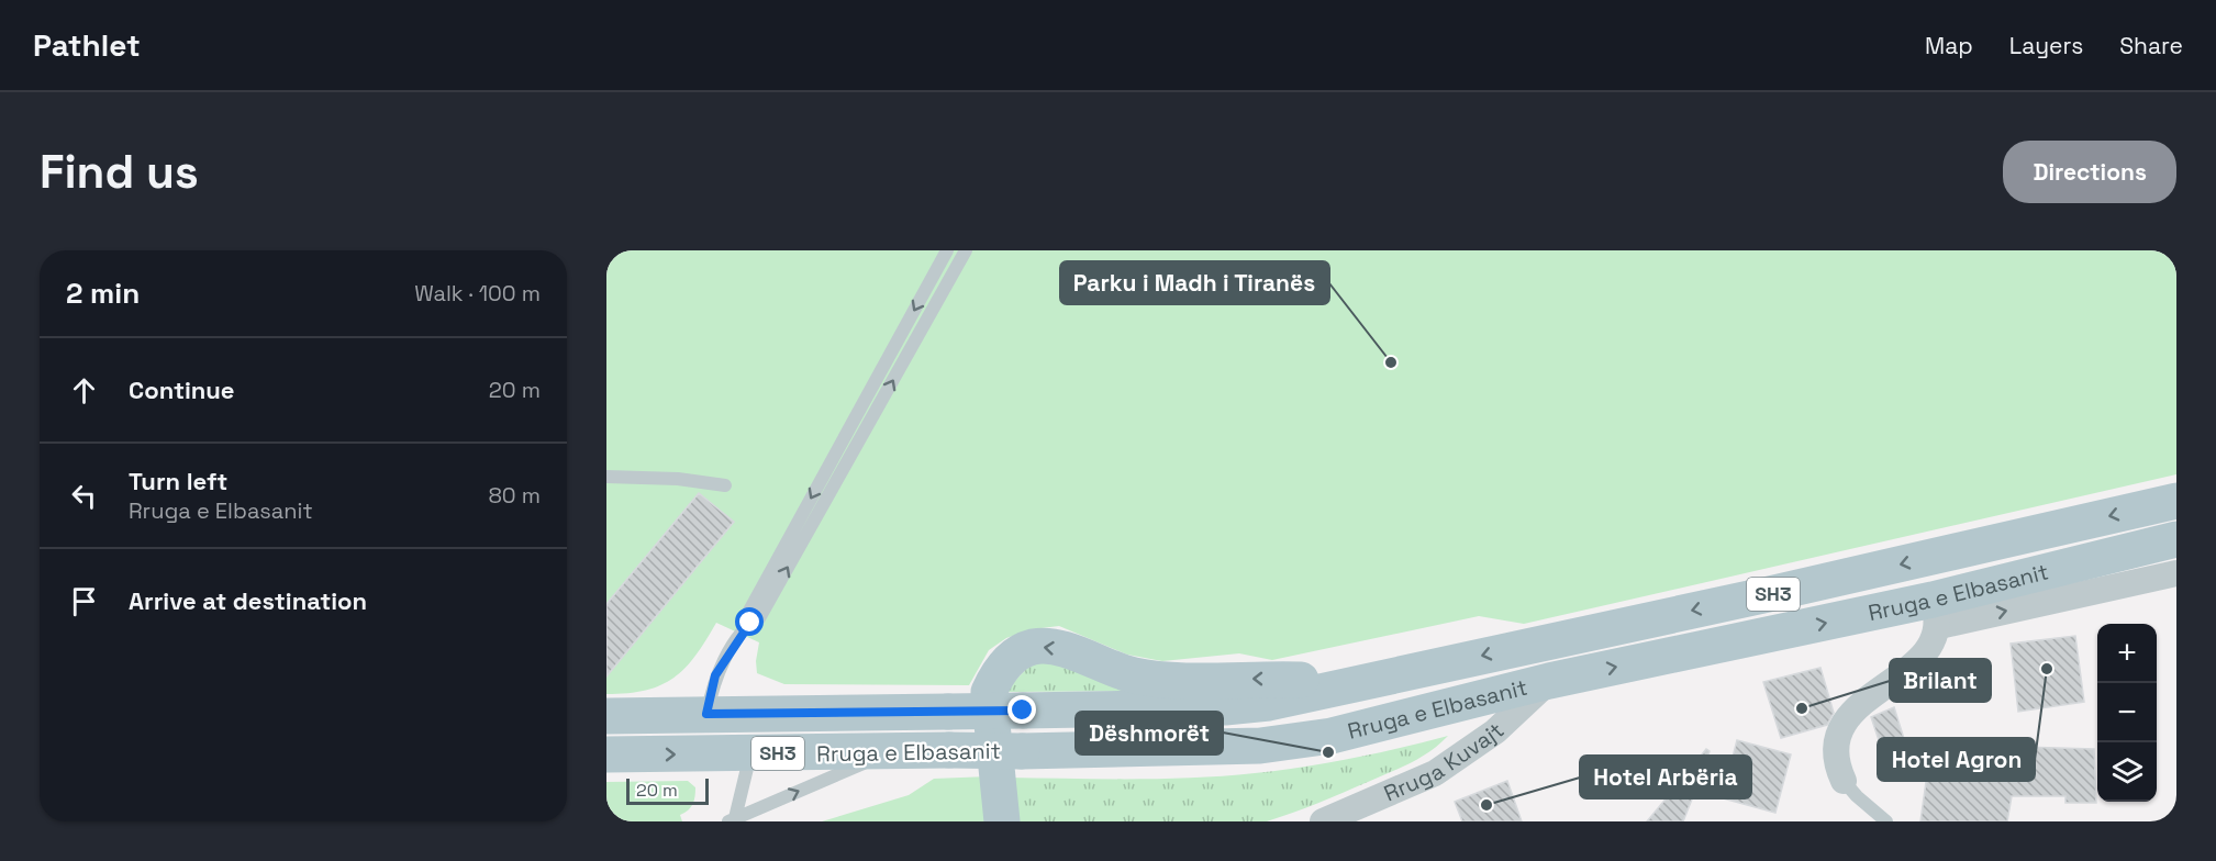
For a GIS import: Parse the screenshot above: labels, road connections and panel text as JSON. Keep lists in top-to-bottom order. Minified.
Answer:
{"streets":{"main road":["Rruga e Elbasanit","SH3"],"street":["Rruga Kuvajt"]},"crossings":[["Rruga e Elbasanit","Rruga Kuvajt"]],"places":["Parku i Madh i Tiranës","Hotel Agron","Brilant","Dëshmorët","Hotel Arbëria"],"scale_bar":"20 m","page":{"header":"Pathlet","nav":["Map","Layers","Share"],"buttons":"Directions","title":"Find us","heading":["2 min","Walk · 100 m"],"list":[["Continue","20 m"],["Turn left","Rruga e Elbasanit","80 m"],"Arrive at destination"],"map_buttons":["+","−"],"scale":"20 m"}}
